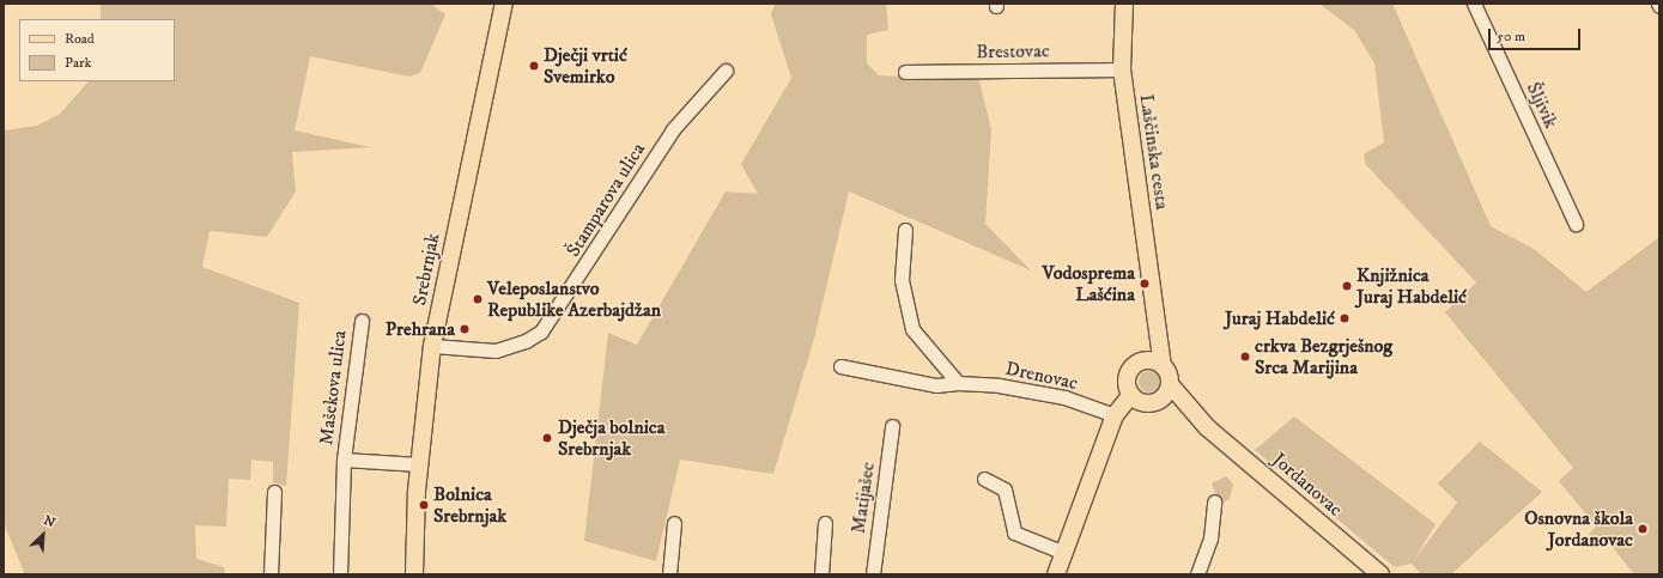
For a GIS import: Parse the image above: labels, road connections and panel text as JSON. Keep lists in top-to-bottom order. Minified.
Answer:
{"streets":{"main road":["Laščinska cesta","Srebrnjak","Jordanovac"],"street":["Brestovac","Šljivik","Štamparova ulica","Drenovac","Mašekova ulica","Matijašec"]},"crossings":[["Brestovac","Laščinska cesta"],["Laščinska cesta","Jordanovac"],["Štamparova ulica","Srebrnjak"],["Srebrnjak","Mašekova ulica"]],"places":["Dječji vrtić Svemirko","Vodosprema Lašćina","Knjižnica Juraj Habdelić","Veleposlanstvo Republike Azerbajdžan","Juraj Habdelić","Prehrana","crkva Bezgrješnog Srca Marijina","Dječja bolnica Srebrnjak","Bolnica Srebrnjak","Osnovna škola Jordanovac"],"legend":["Road","Park"],"scale_bar":"50 m","north":"top right"}
